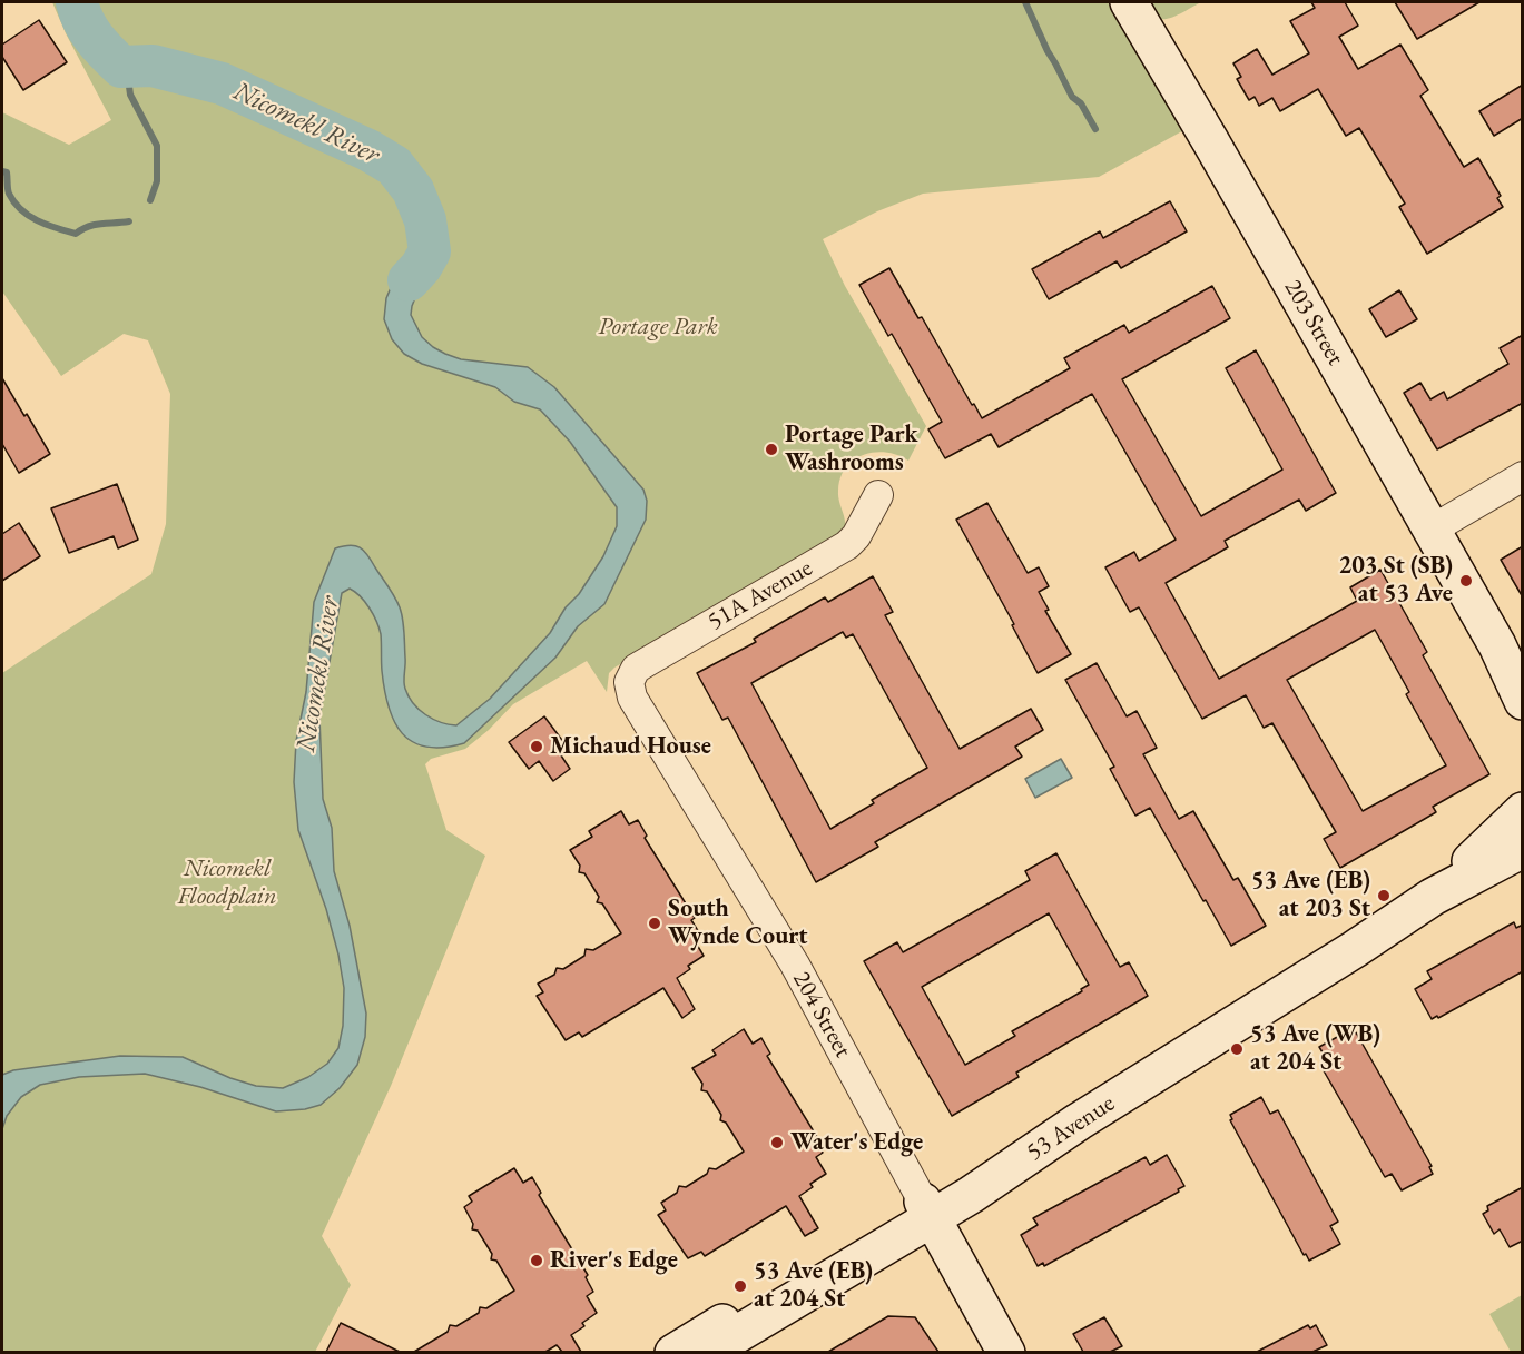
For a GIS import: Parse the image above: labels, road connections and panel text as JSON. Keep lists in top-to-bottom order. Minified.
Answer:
{"streets":{"street":["203 Street","51A Avenue","204 Street","53 Avenue"]},"crossings":[["51A Avenue","204 Street"],["204 Street","53 Avenue"]],"water":["Nicomekl River"],"parks":["Portage Park","Nicomekl Floodplain"],"places":["Portage Park Washrooms","203 St (SB) at 53 Ave","Michaud House","53 Ave (EB) at 203 St","South Wynde Court","53 Ave (WB) at 204 St","Water's Edge","River's Edge","53 Ave (EB) at 204 St"]}
